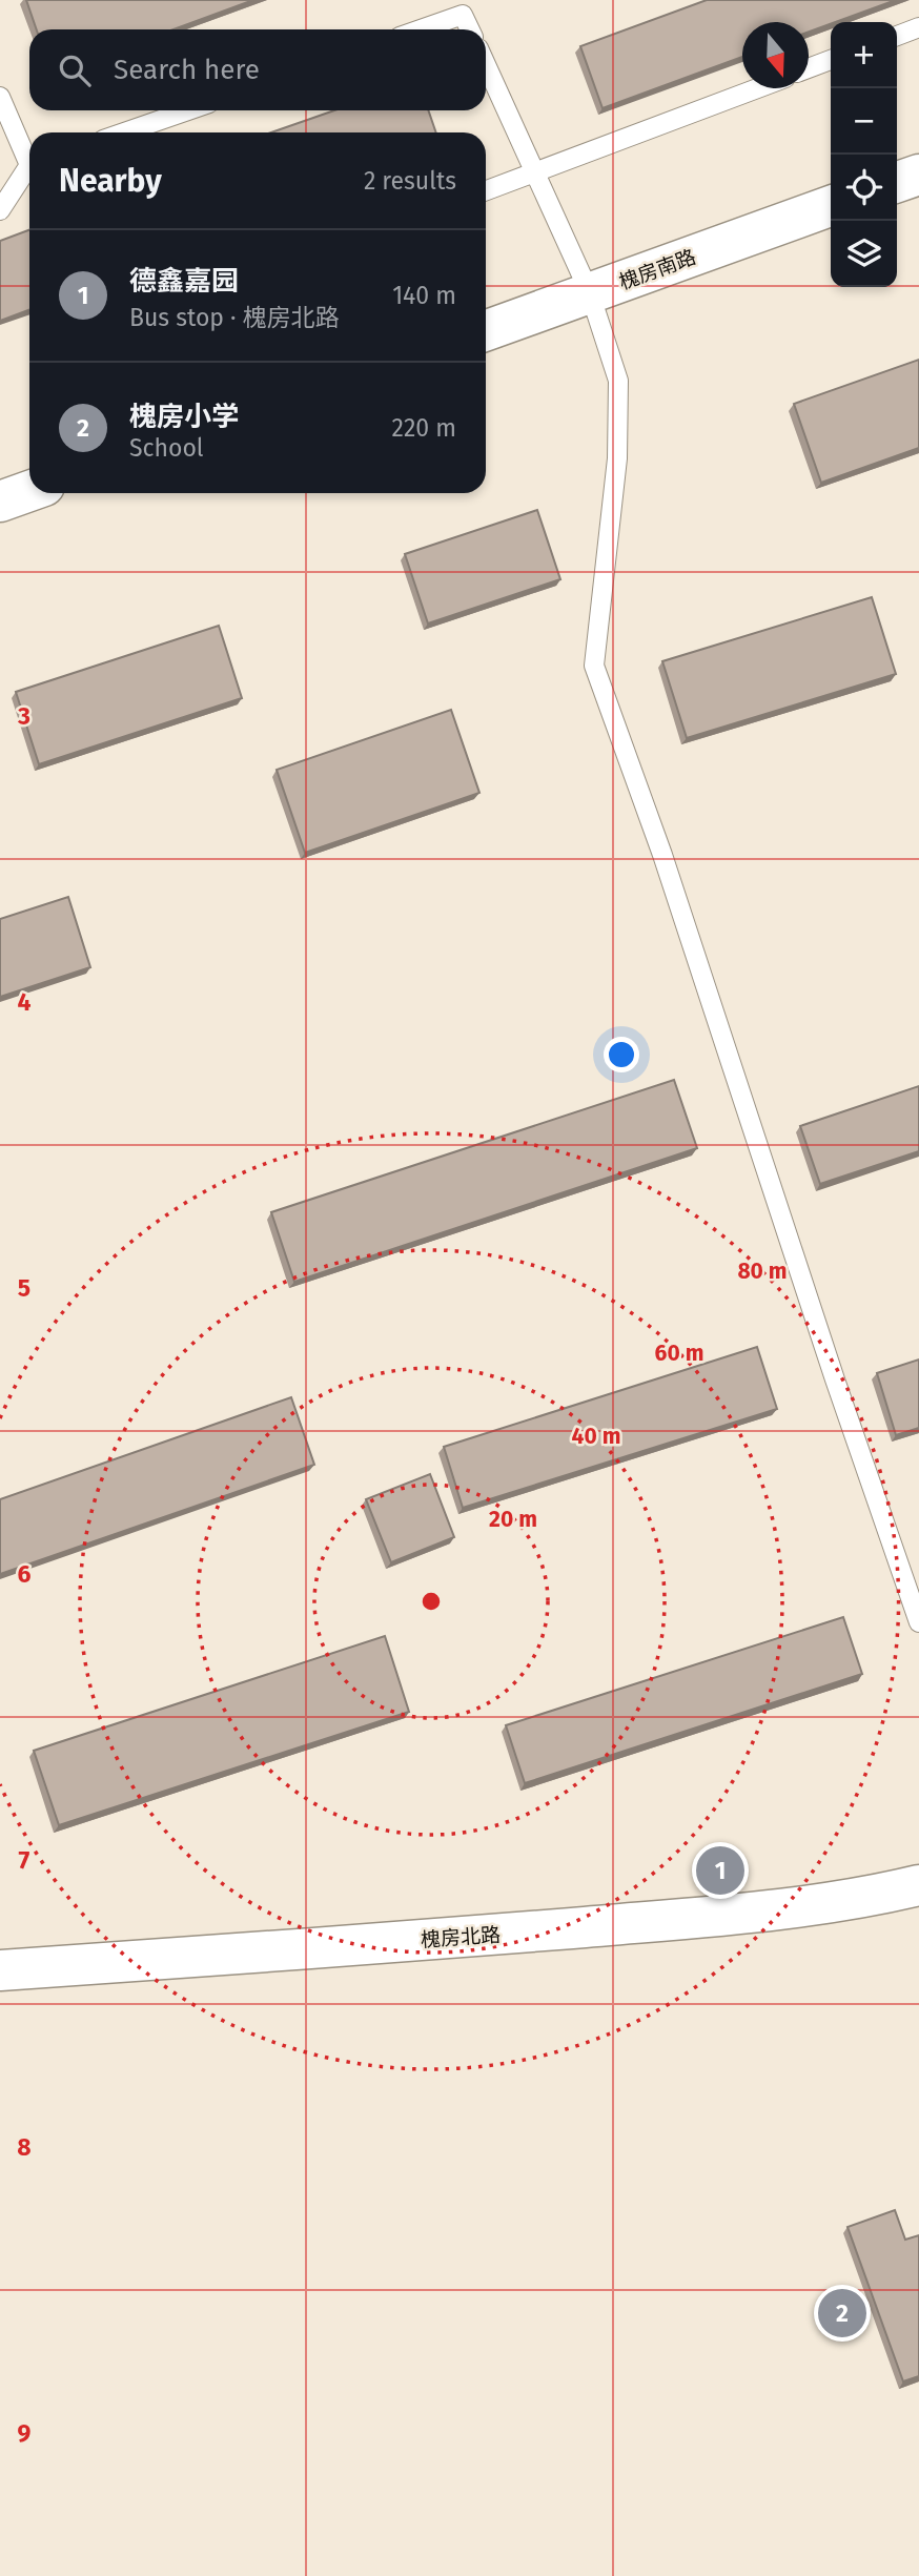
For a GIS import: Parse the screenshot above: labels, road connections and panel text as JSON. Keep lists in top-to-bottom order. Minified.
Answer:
{"streets":{"street":["槐房南路","槐房北路"]},"north":"bottom","page":{"map_buttons":["+","−"],"search":"Search here","heading":["Nearby","2 results"],"list":[{"mark":"1","name":"德鑫嘉园","note":"Bus stop · 槐房北路","value":"140 m"},{"mark":"2","name":"槐房小学","note":"School","value":"220 m"}],"pins":["1","2"]},"grid":{"rows":["3","4","5","6","7","8","9"]},"rings":["80 m","60 m","40 m","20 m"]}
